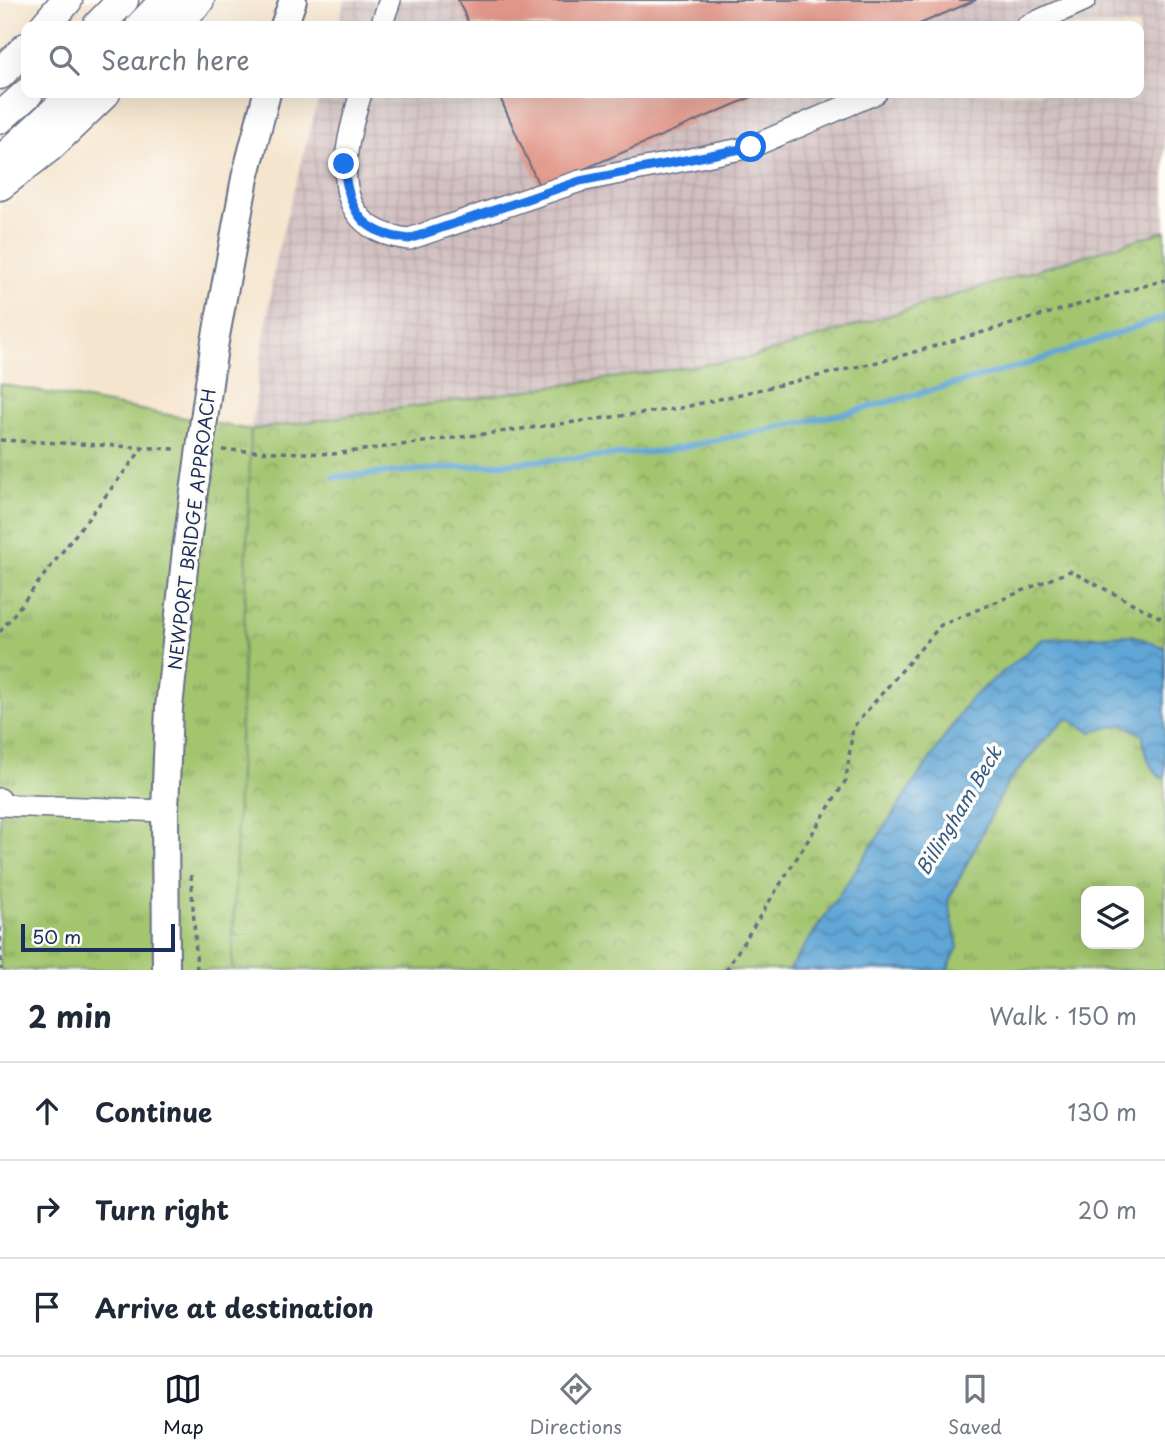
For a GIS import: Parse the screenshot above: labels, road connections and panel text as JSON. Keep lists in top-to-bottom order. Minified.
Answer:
{"streets":{"main road":["NEWPORT BRIDGE APPROACH"]},"water":["Billingham Beck"],"scale_bar":"50 m","page":{"search":"Search here","scale":"50 m","heading":["2 min","Walk · 150 m"],"list":[["Continue","130 m"],["Turn right","20 m"],"Arrive at destination"],"nav":["Map","Directions","Saved"]}}
